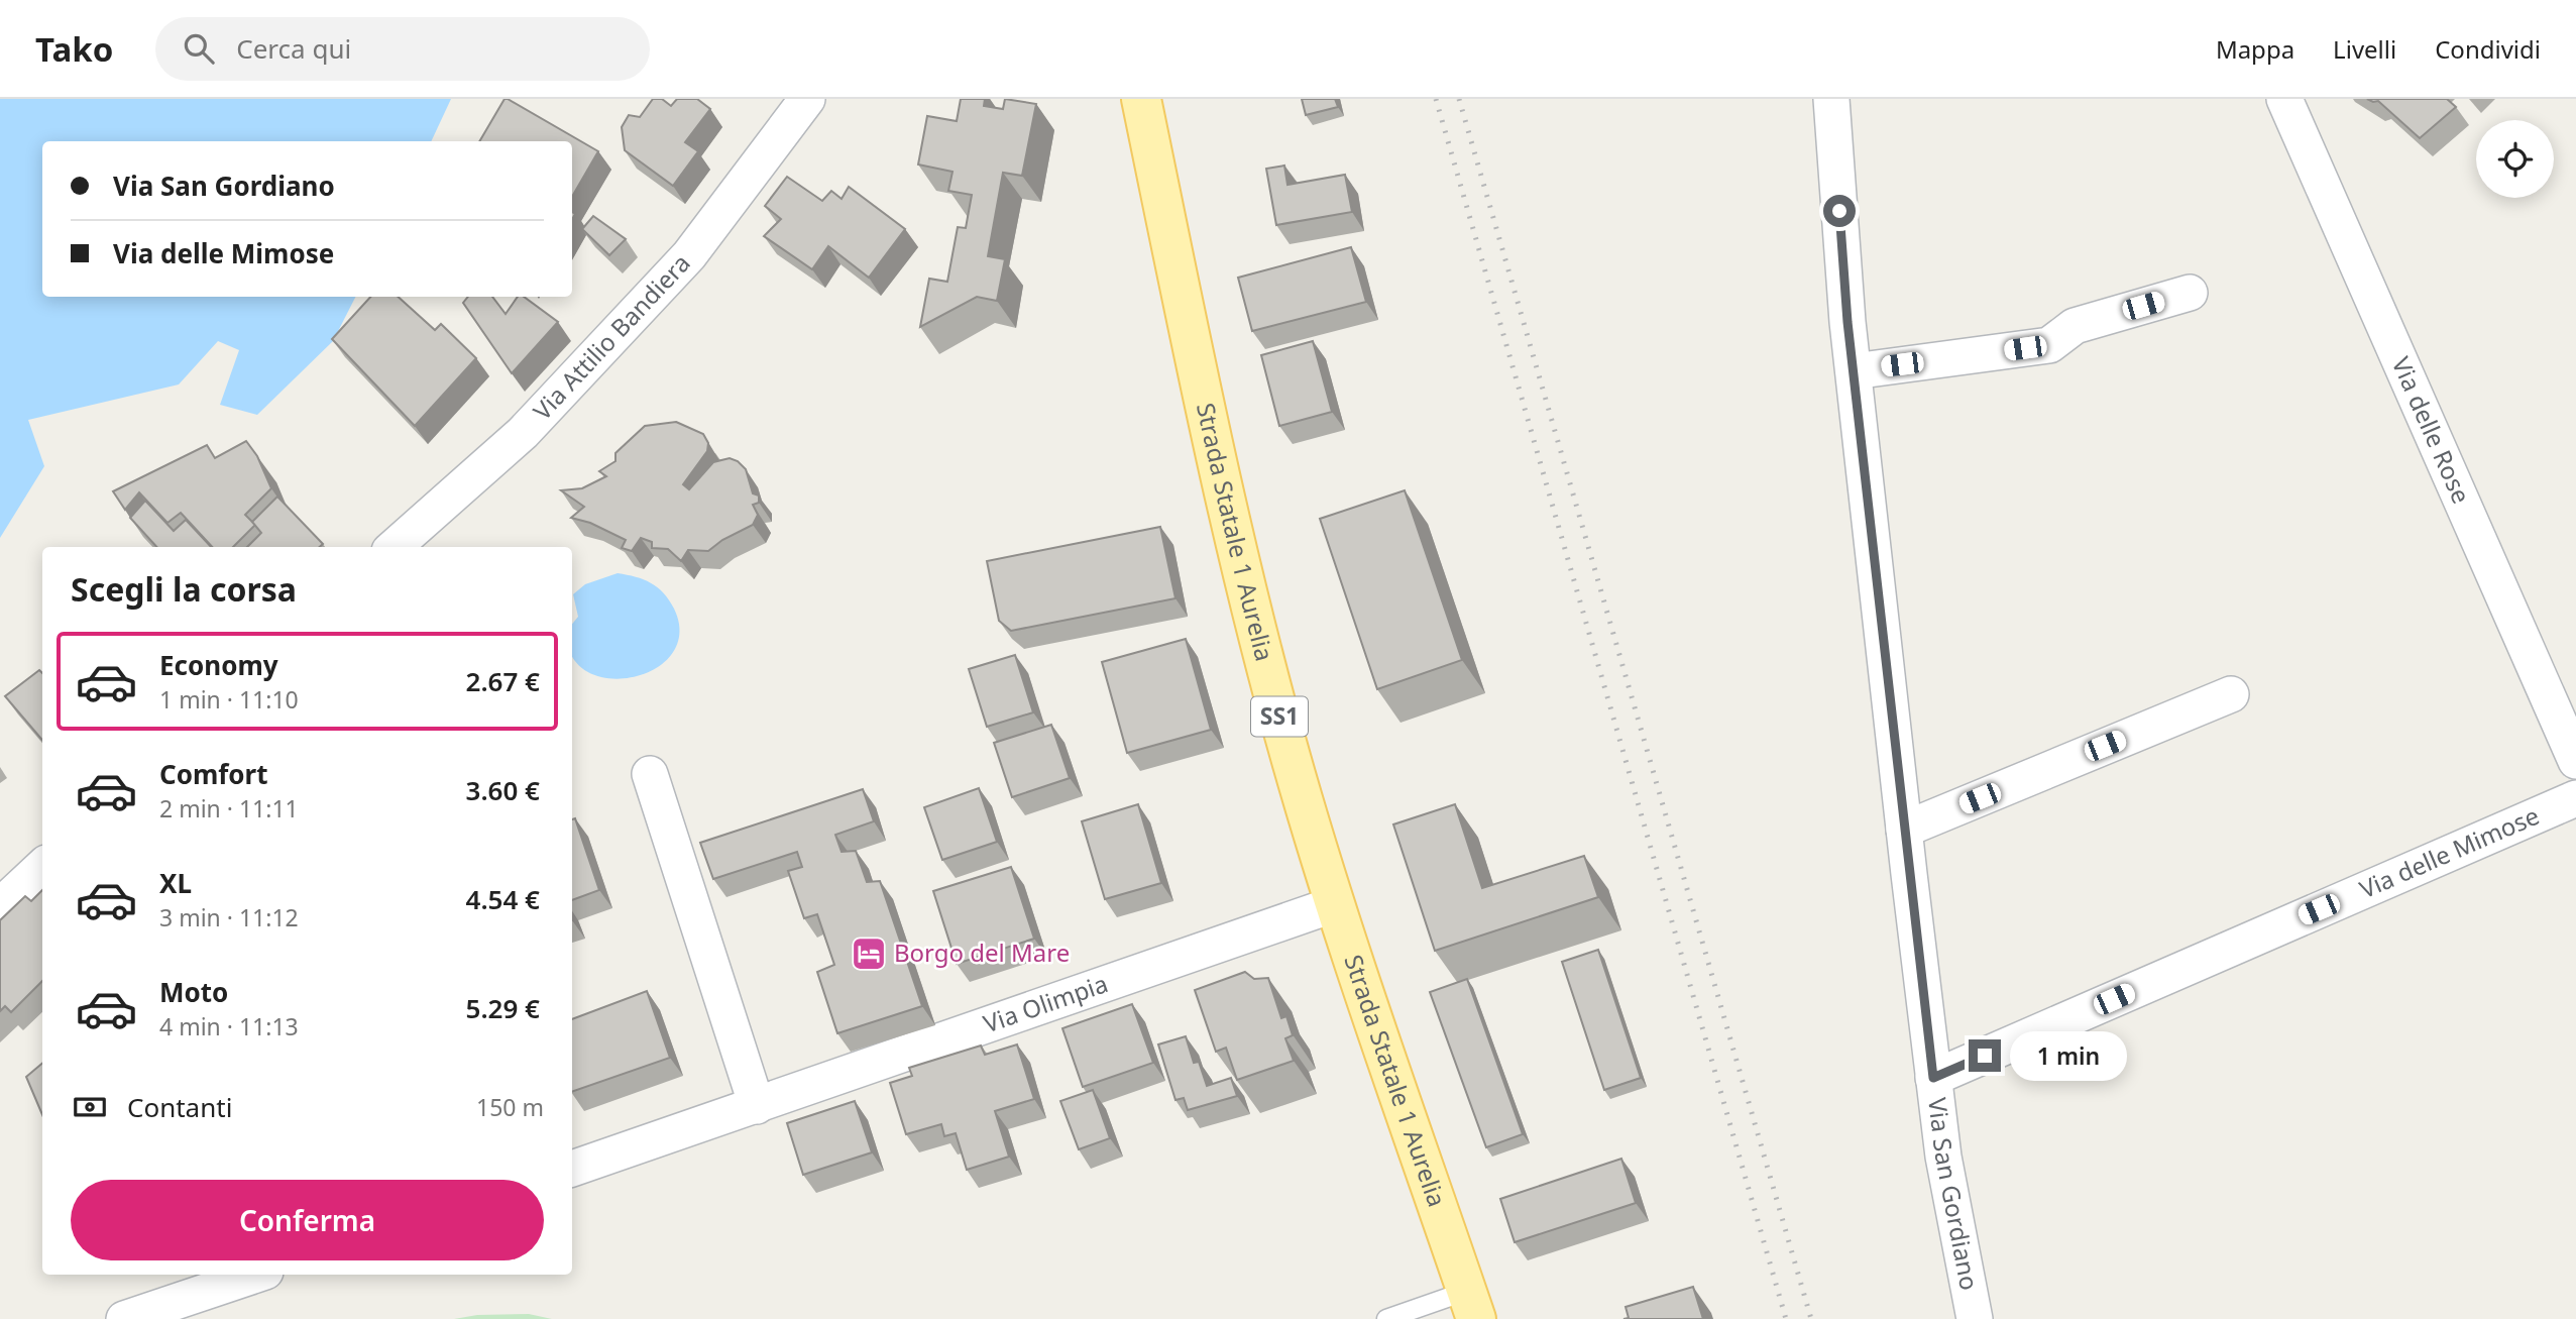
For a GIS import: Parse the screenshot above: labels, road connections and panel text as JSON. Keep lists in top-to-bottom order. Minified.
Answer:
{"streets":{"main road":["Strada Statale 1 Aurelia","SS1"],"street":["Via Attilio Bandiera","Via delle Rose","Via delle Mimose","Via Olimpia","Via San Gordiano"]},"crossings":[["Strada Statale 1 Aurelia","Via Olimpia"],["Via delle Mimose","Via San Gordiano"]],"places":{"hotel":["Borgo del Mare"]},"page":{"header":"Tako","search":"Cerca qui","nav":["Mappa","Livelli","Condividi"],"banner":["Via San Gordiano","Via delle Mimose"],"heading":"Scegli la corsa","list":[{"name":"Economy","note":"1 min · 11:10","value":"2.67 €"},{"name":"Comfort","note":"2 min · 11:11","value":"3.60 €"},{"name":"XL","note":"3 min · 11:12","value":"4.54 €"},{"name":"Moto","note":"4 min · 11:13","value":"5.29 €"}],"bubble":"1 min","pay":["Contanti","150 m"],"buttons":"Conferma"}}
